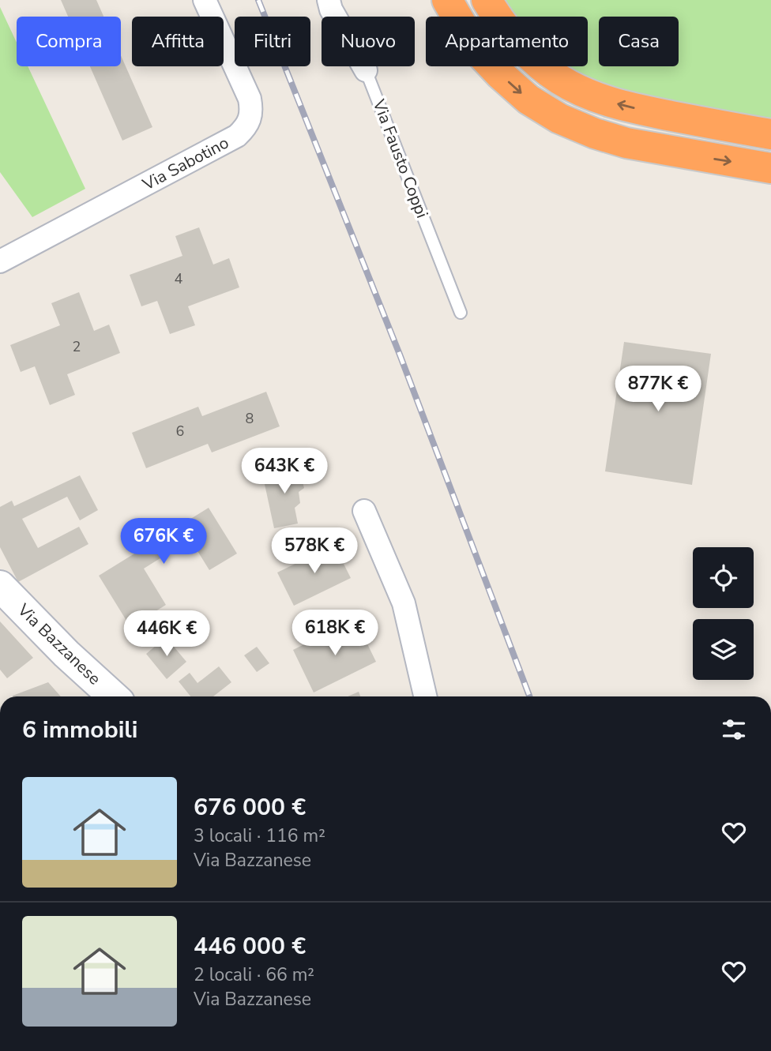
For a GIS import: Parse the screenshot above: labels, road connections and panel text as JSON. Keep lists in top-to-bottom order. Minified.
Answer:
{"streets":{"main road":["Via Bazzanese"],"street":["Via Fausto Coppi","Via Sabotino"]},"house_numbers":["4","2","8","6"],"page":{"chip":["Compra","Affitta","Filtri","Nuovo","Appartamento","Casa"],"price":["877K €","643K €","676K €","578K €","618K €","446K €"],"heading":"6 immobili","list":[{"name":"676 000 €","note":"3 locali · 116 m² · Via Bazzanese"},{"name":"446 000 €","note":"2 locali · 66 m² · Via Bazzanese"}]}}
